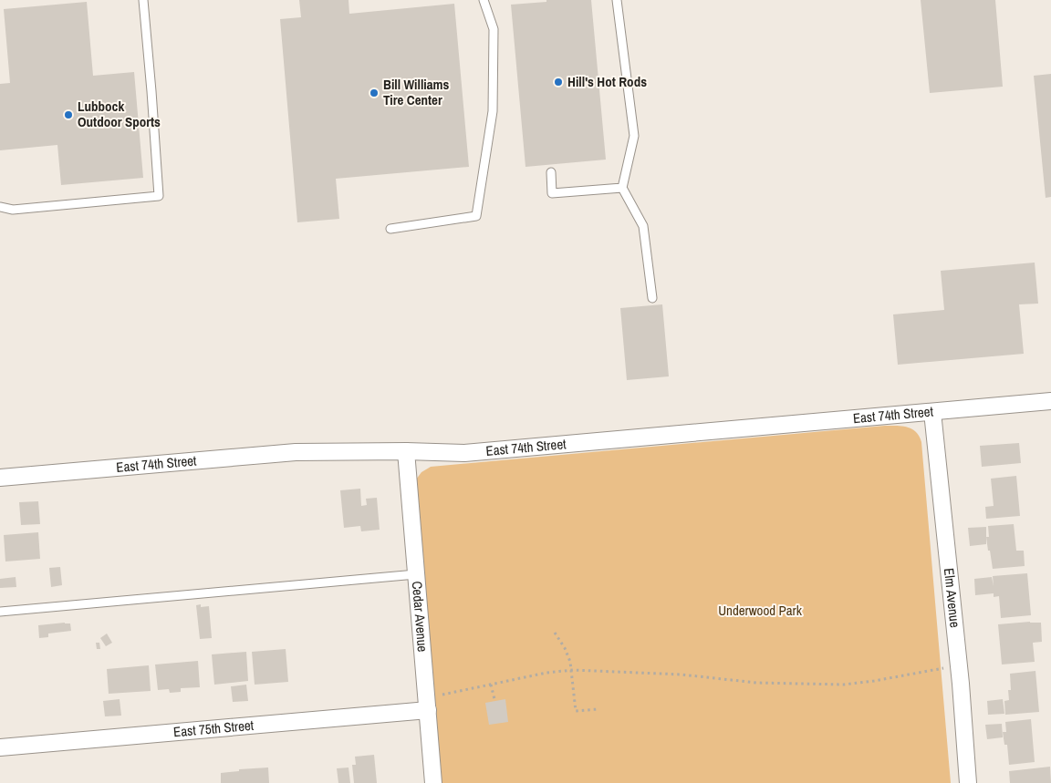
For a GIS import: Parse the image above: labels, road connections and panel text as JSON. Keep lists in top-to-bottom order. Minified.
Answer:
{"streets":{"street":["East 74th Street","Elm Avenue","Cedar Avenue","East 75th Street"]},"crossings":[["East 74th Street","Elm Avenue"],["East 74th Street","Cedar Avenue"],["Cedar Avenue","East 75th Street"]],"parks":["Underwood Park"],"places":["Hill's Hot Rods","Bill Williams Tire Center","Lubbock Outdoor Sports"]}
